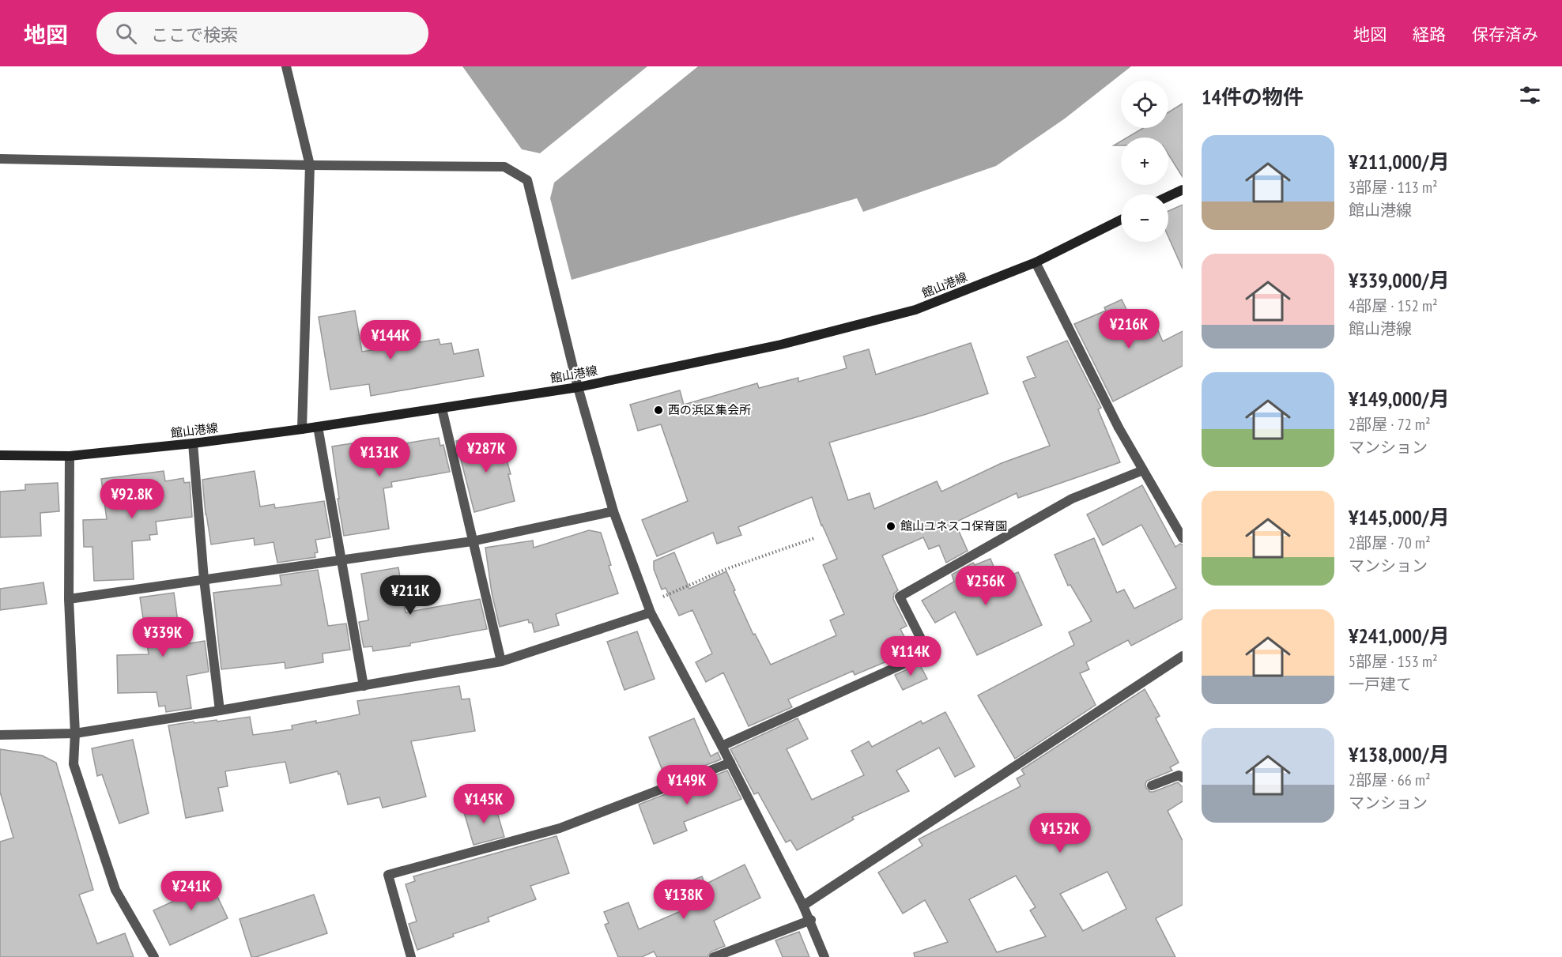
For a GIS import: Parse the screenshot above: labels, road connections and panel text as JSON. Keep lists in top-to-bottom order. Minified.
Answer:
{"streets":{"main road":["館山港線"]},"places":["西の浜区集会所","館山ユネスコ保育園"],"page":{"header":"地図","search":"ここで検索","nav":["地図","経路","保存済み"],"heading":"14件の物件","map_buttons":["+","−"],"list":[{"name":"¥211,000/月","note":"3部屋 · 113 m² · 館山港線"},{"name":"¥339,000/月","note":"4部屋 · 152 m² · 館山港線"},{"name":"¥149,000/月","note":"2部屋 · 72 m² · マンション"},{"name":"¥145,000/月","note":"2部屋 · 70 m² · マンション"},{"name":"¥241,000/月","note":"5部屋 · 153 m² · 一戸建て"},{"name":"¥138,000/月","note":"2部屋 · 66 m² · マンション"}],"price":["¥216K","¥144K","¥287K","¥131K","¥92.8K","¥256K","¥211K","¥339K","¥114K","¥149K","¥145K","¥152K","¥241K","¥138K"]}}
